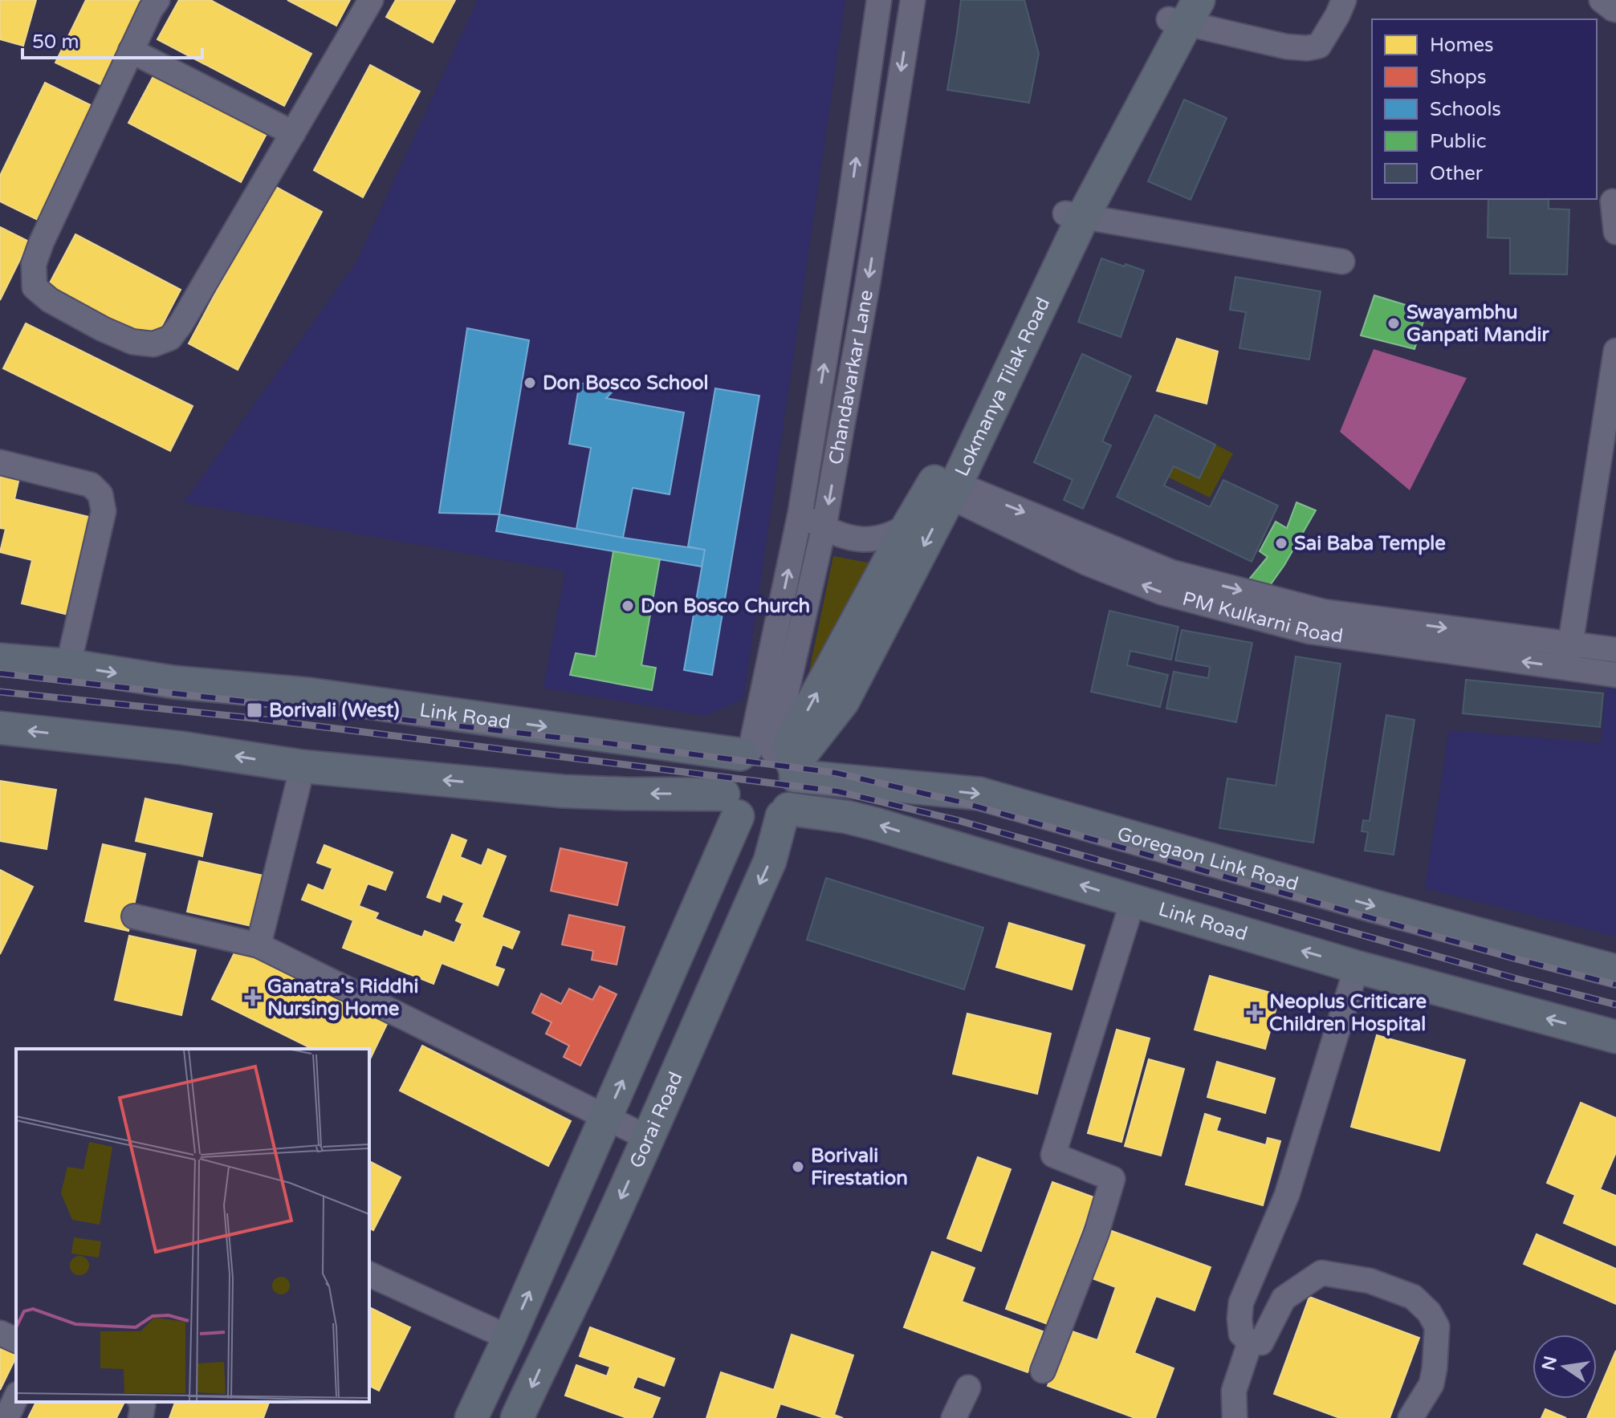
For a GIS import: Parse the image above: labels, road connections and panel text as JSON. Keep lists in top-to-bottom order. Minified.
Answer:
{"streets":{"main road":["Lokmanya Tilak Road","Link Road","Goregaon Link Road","Gorai Road"],"street":["Chandavarkar Lane","PM Kulkarni Road"]},"crossings":[["Chandavarkar Lane","Lokmanya Tilak Road"],["Chandavarkar Lane","Link Road"],["Chandavarkar Lane","Goregaon Link Road"],["Chandavarkar Lane","Gorai Road"],["Lokmanya Tilak Road","PM Kulkarni Road"],["Lokmanya Tilak Road","Link Road"],["Lokmanya Tilak Road","Goregaon Link Road"],["Lokmanya Tilak Road","Gorai Road"],["Link Road","Goregaon Link Road"],["Link Road","Gorai Road"],["Goregaon Link Road","Gorai Road"]],"one_way":["Goregaon Link Road"],"places":{"other":["Swayambhu Ganpati Mandir","Don Bosco School","Sai Baba Temple","Don Bosco Church","Borivali Firestation"],"transit":["Borivali (West)"],"health":["Ganatra's Riddhi Nursing Home","Neoplus Criticare Children Hospital"]},"legend":["Homes","Shops","Schools","Public","Other"],"scale_bar":"50 m","north":"left"}
